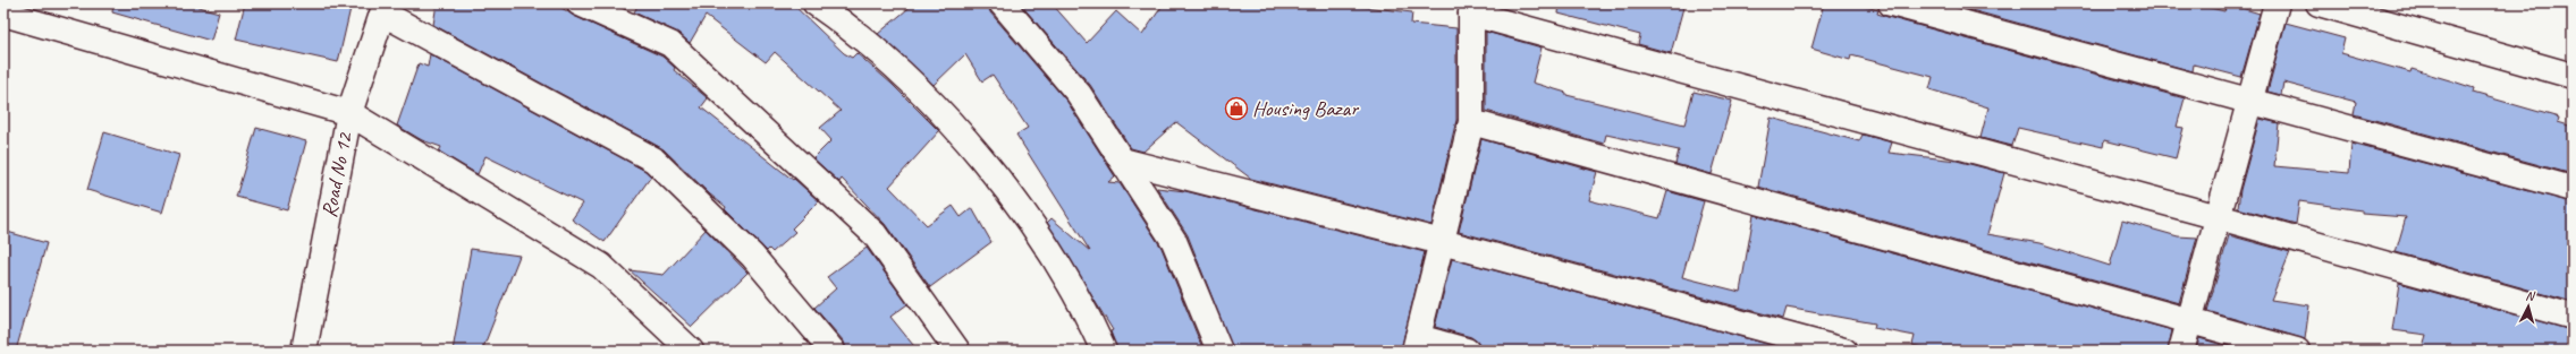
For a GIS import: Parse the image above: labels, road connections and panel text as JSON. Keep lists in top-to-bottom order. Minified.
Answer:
{"streets":{"street":["Road No 12"]},"places":{"shop":["Housing Bazar"]},"north":"top"}
